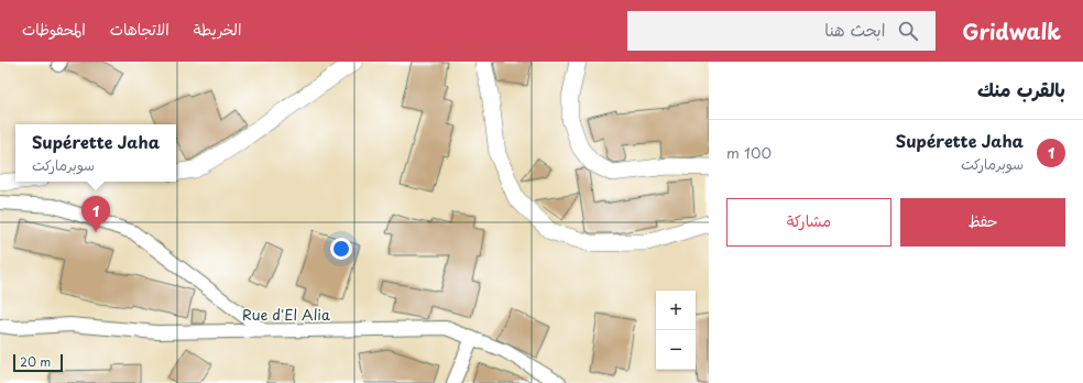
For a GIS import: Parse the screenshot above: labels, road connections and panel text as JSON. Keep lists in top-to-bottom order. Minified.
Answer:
{"streets":{"street":["Rue d'El Alia"]},"scale_bar":"20 m","page":{"header":"Gridwalk","search":"ابحث هنا","nav":["الخريطة","الاتجاهات","المحفوظات"],"heading":"بالقرب منك","list":[{"mark":"1","name":"Supérette Jaha","note":"سوبرماركت","value":"100 m"}],"popup":["Supérette Jaha","سوبرماركت"],"buttons":["حفظ","مشاركة"],"pins":"1","map_buttons":["+","−"],"scale":"20 m"}}
